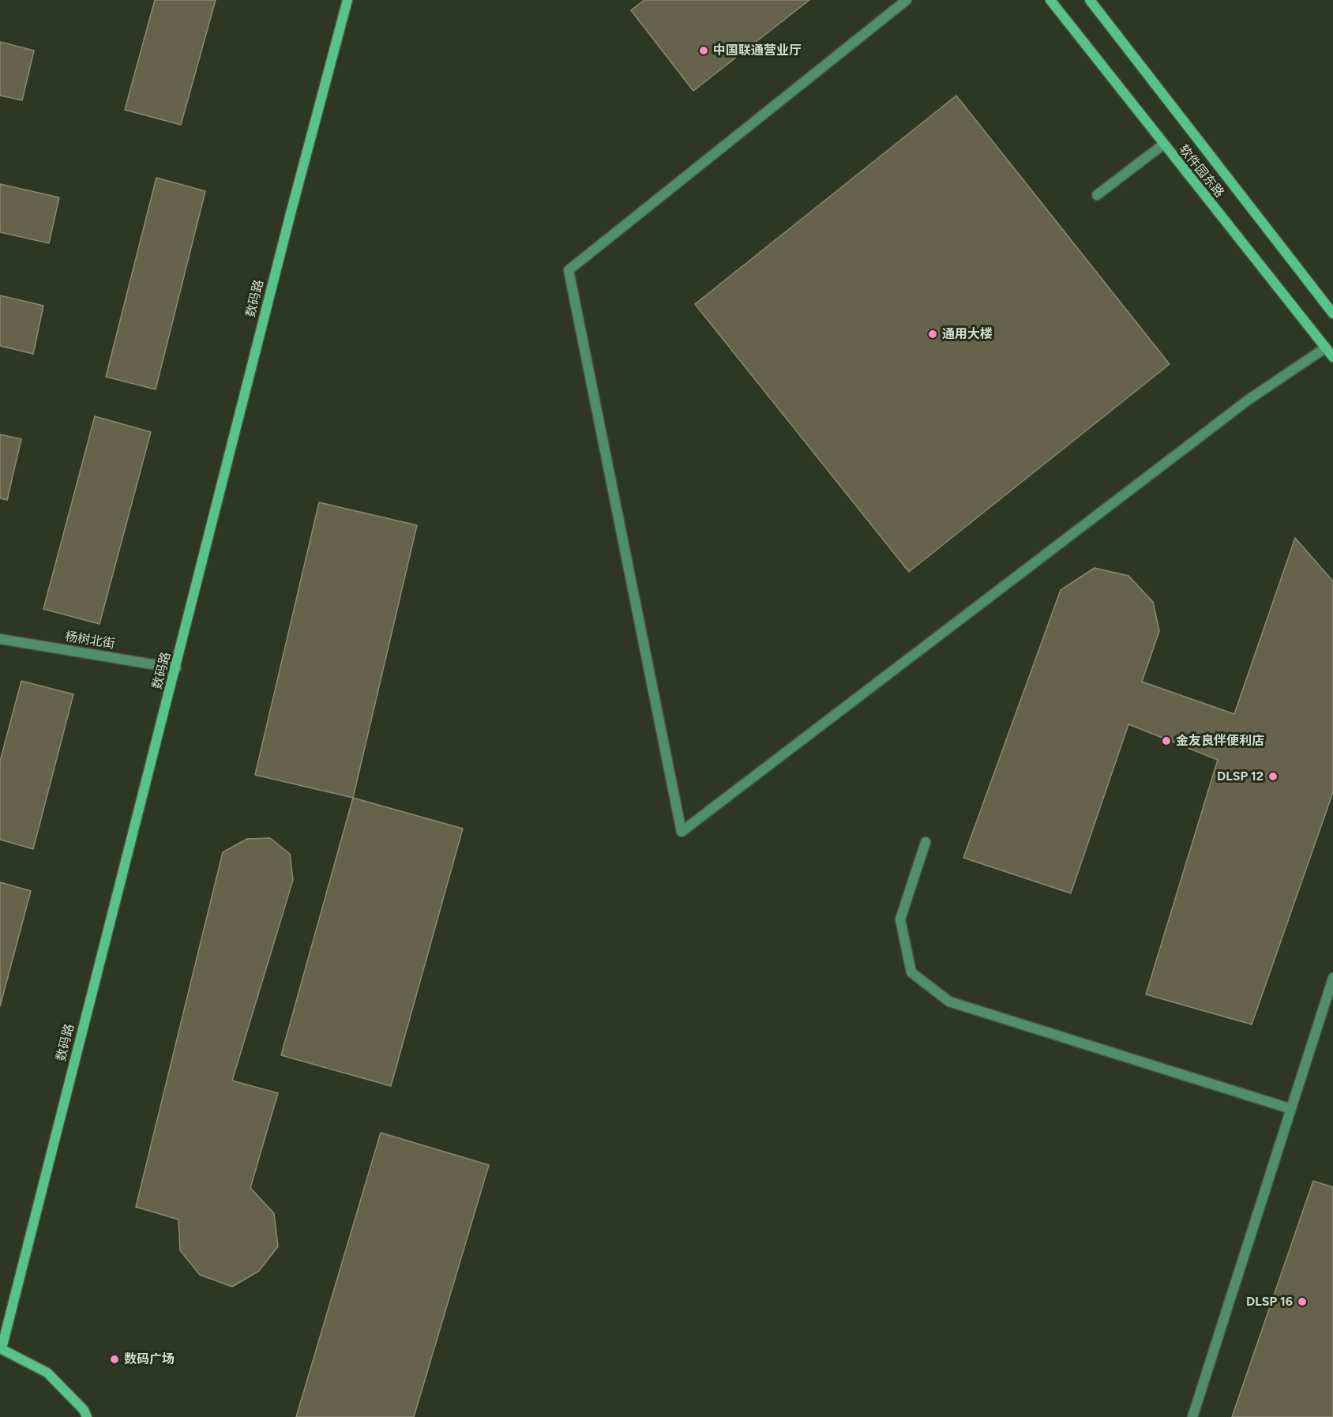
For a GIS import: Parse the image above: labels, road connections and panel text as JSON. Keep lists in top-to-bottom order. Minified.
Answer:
{"streets":{"main road":["软件园东路","数码路"],"street":["杨树北街"]},"crossings":[["数码路","杨树北街"]],"places":["中国联通营业厅","通用大楼","金友良伴便利店","DLSP 12","DLSP 16","数码广场"]}
